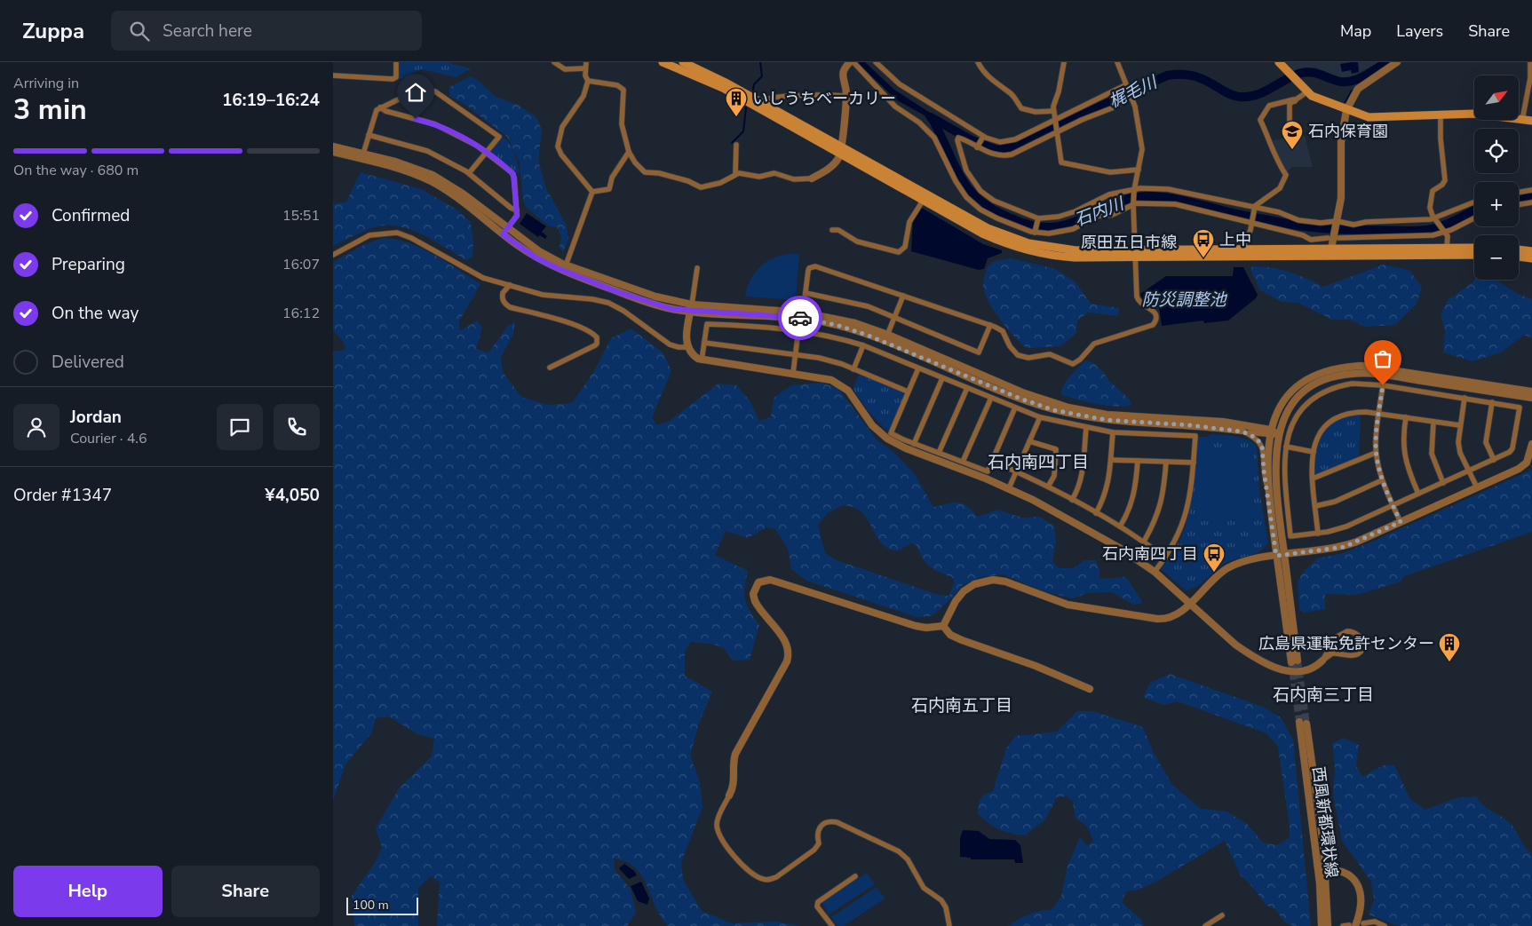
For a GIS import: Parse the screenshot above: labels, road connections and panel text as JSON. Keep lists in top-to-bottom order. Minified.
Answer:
{"streets":{"main road":["原田五日市線"],"street":["西風新都環状線"]},"districts":["石内南四丁目","石内南三丁目","石内南五丁目"],"water":["梶毛川","石内川","防災調整池"],"places":{"building":["いしうちベーカリー","広島県運転免許センター"],"school or university":["石内保育園"],"bus stop":["上中","石内南四丁目"]},"scale_bar":"100 m","north":"top right","page":{"header":"Zuppa","search":"Search here","nav":["Map","Layers","Share"],"heading":["3 min","Arriving in","16:19–16:24"],"panel":["Jordan","Courier · 4.6","Order #1347","¥4,050"],"map_buttons":["+","−"],"bar":"On the way · 680 m","list":[["Confirmed","15:51"],["Preparing","16:07"],["On the way","16:12"],"Delivered"],"buttons":["Help","Share"],"scale":"100 m"}}
